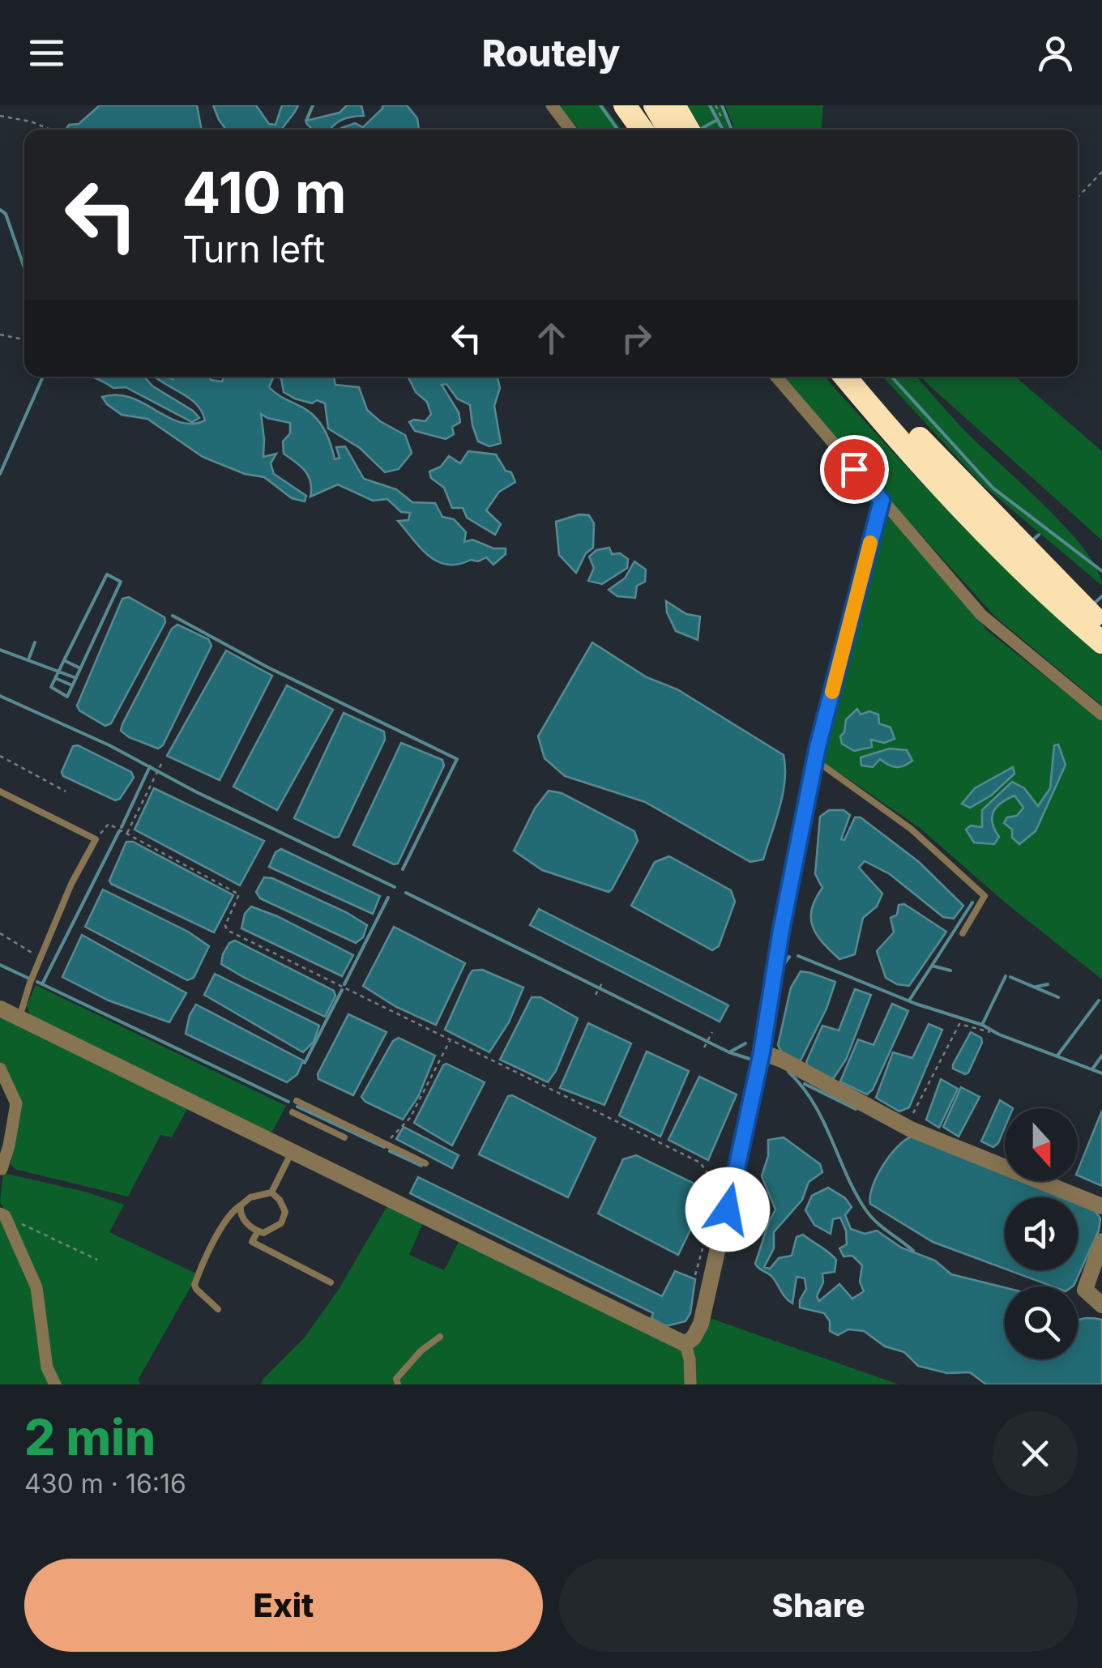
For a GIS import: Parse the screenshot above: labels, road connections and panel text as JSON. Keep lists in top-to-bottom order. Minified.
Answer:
{"north":"bottom","page":{"header":"Routely","turn":["410 m","Turn left"],"heading":["2 min","430 m · 16:16"],"buttons":["Exit","Share"]}}
